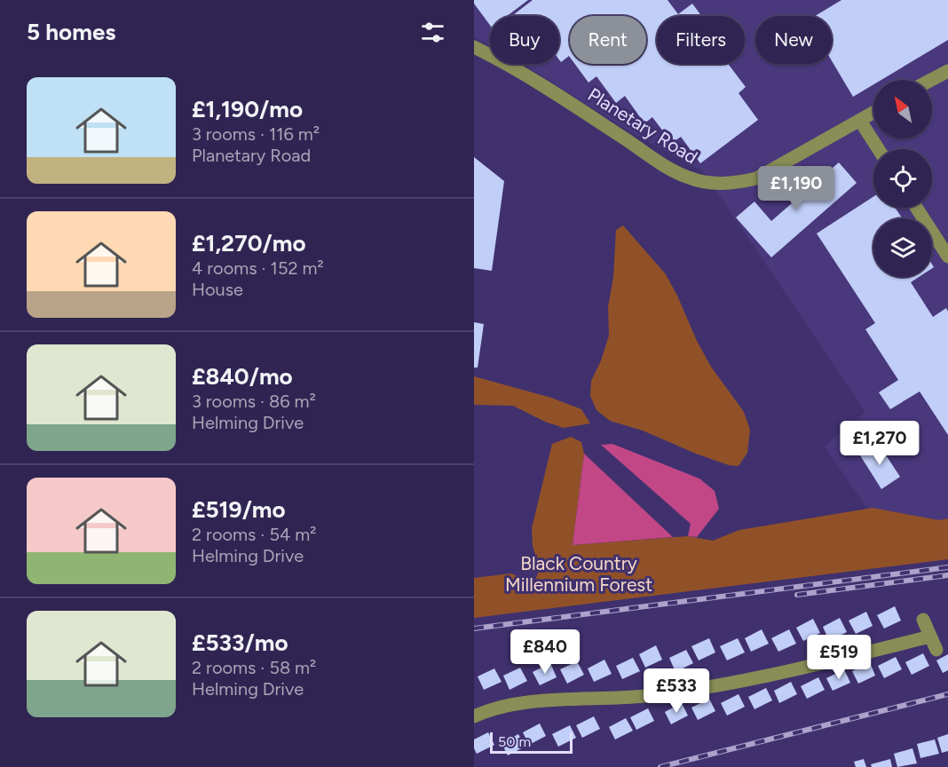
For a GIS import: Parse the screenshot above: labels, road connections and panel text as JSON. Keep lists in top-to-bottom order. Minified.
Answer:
{"streets":{"street":["Planetary Road"]},"parks":["Black Country Millennium Forest"],"scale_bar":"50 m","north":"top left","page":{"heading":"5 homes","chip":["Buy","Rent","Filters","New"],"list":[{"name":"£1,190/mo","note":"3 rooms · 116 m² · Planetary Road"},{"name":"£1,270/mo","note":"4 rooms · 152 m² · House"},{"name":"£840/mo","note":"3 rooms · 86 m² · Helming Drive"},{"name":"£519/mo","note":"2 rooms · 54 m² · Helming Drive"},{"name":"£533/mo","note":"2 rooms · 58 m² · Helming Drive"}],"price":["£1,190","£1,270","£840","£519","£533"],"scale":"50 m"}}
